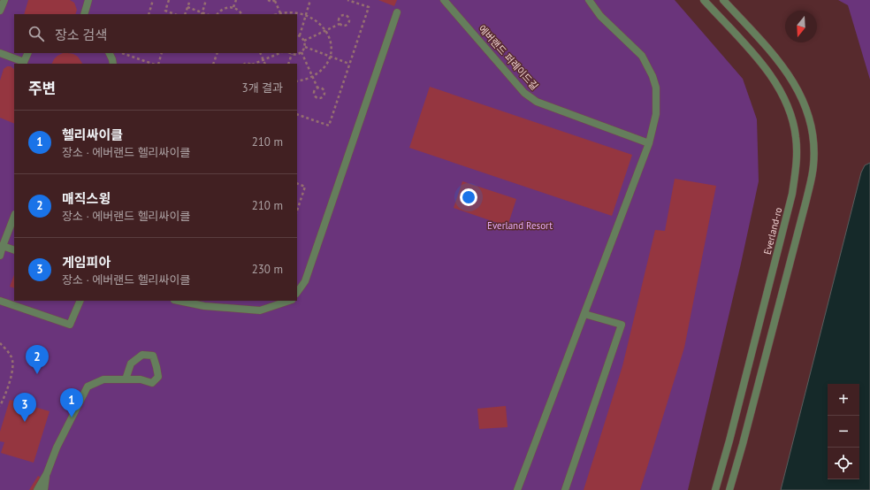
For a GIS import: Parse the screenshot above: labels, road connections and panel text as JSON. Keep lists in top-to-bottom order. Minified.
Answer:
{"streets":{"street":["에버랜드 퍼레이드길","Everland-ro"]},"parks":["Everland Resort"],"north":"bottom","page":{"search":"장소 검색","heading":["주변","3개 결과"],"list":[{"mark":"1","name":"헬리싸이클","note":"장소 · 에버랜드 헬리싸이클","value":"210 m"},{"mark":"2","name":"매직스윙","note":"장소 · 에버랜드 헬리싸이클","value":"210 m"},{"mark":"3","name":"게임피아","note":"장소 · 에버랜드 헬리싸이클","value":"230 m"}],"pins":["2","1","3"],"map_buttons":["+","−"]}}
